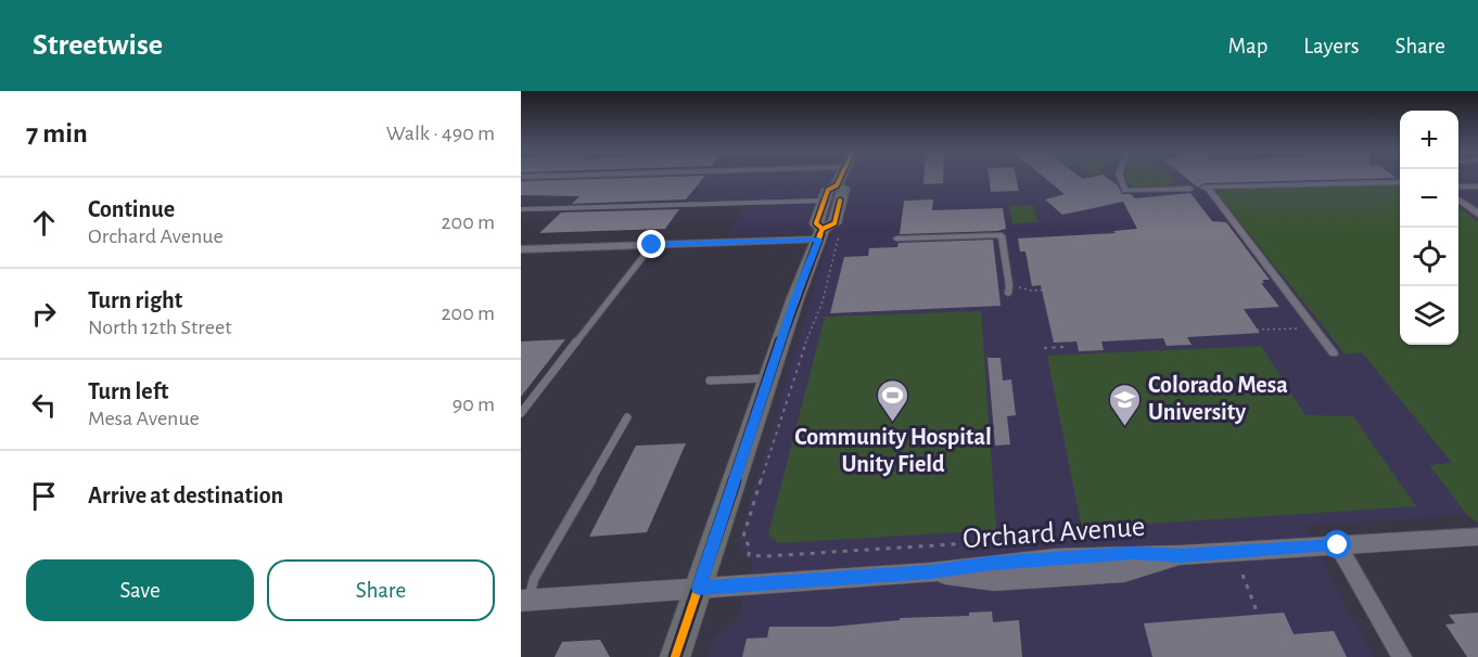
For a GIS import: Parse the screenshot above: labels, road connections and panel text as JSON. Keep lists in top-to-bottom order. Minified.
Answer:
{"streets":{"street":["Orchard Avenue"]},"places":{"sports":["Community Hospital Unity Field"],"school or university":["Colorado Mesa University"]},"page":{"header":"Streetwise","nav":["Map","Layers","Share"],"heading":["7 min","Walk · 490 m"],"map_buttons":["+","−"],"list":[["Continue","Orchard Avenue","200 m"],["Turn right","North 12th Street","200 m"],["Turn left","Mesa Avenue","90 m"],"Arrive at destination"],"buttons":["Save","Share"]}}
